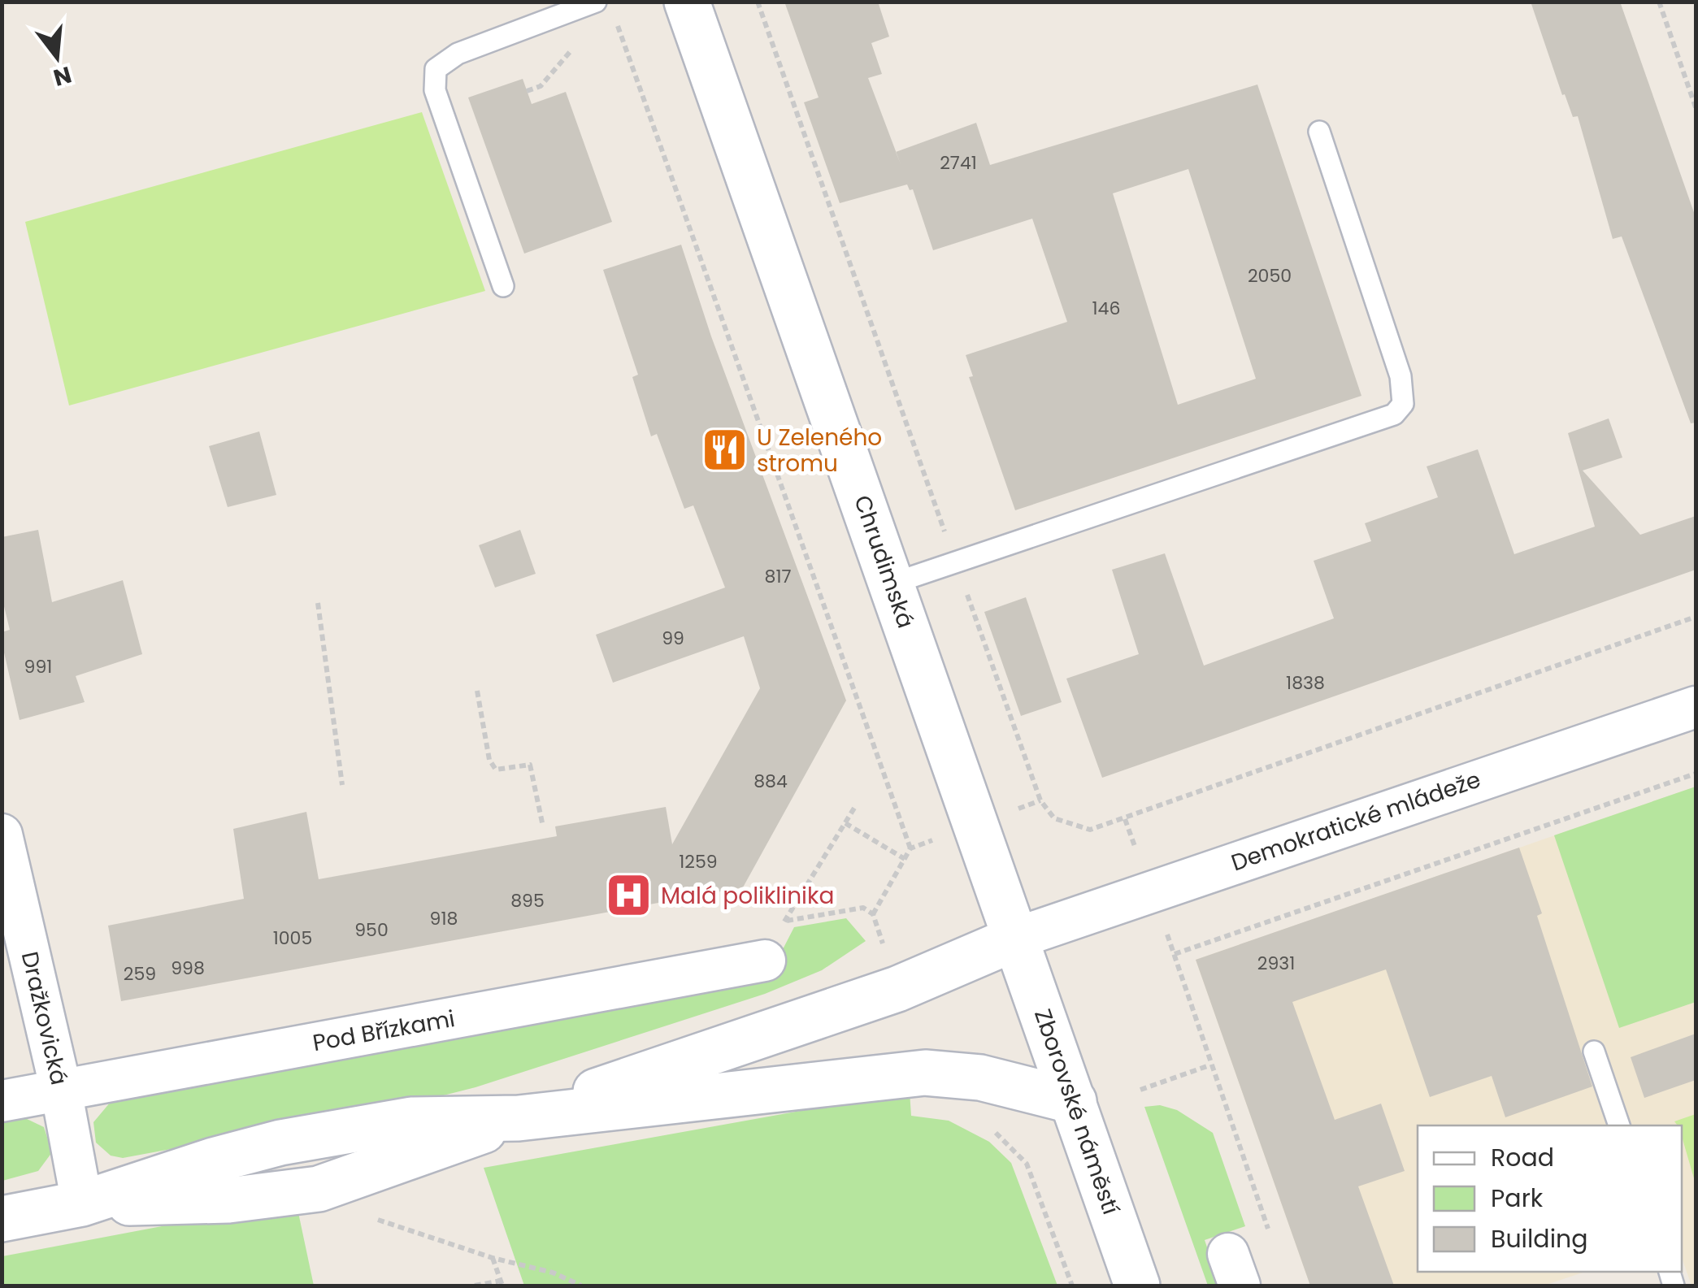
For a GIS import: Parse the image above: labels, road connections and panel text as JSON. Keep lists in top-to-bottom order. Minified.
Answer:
{"streets":{"street":["Chrudimská","Demokratické mládeže","Dražkovická","Pod Břízkami","Zborovské náměstí"]},"crossings":[["Chrudimská","Demokratické mládeže"],["Chrudimská","Zborovské náměstí"],["Demokratické mládeže","Zborovské náměstí"],["Dražkovická","Pod Břízkami"]],"places":{"restaurant":["U Zeleného stromu"],"hospital":["Malá poliklinika"]},"house_numbers":["2741","2050","146","817","99","991","1838","884","1259","895","918","950","1005","2931","998","259"],"legend":["Road","Park","Building"],"north":"bottom"}
